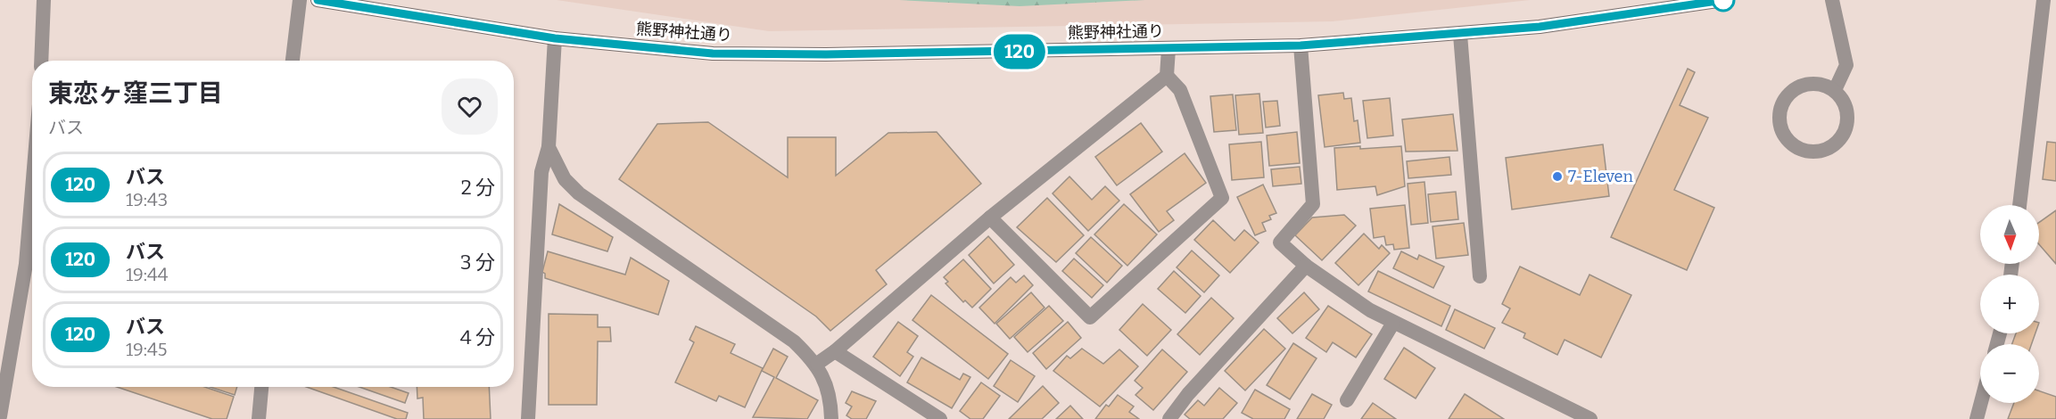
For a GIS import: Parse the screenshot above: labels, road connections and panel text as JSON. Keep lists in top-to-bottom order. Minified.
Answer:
{"streets":{"main road":["熊野神社通り"]},"places":["7-Eleven"],"lines":["bus line 120"],"north":"bottom","page":{"on_map":"120","heading":["東恋ヶ窪三丁目","バス"],"list":[{"mark":"120","name":"バス","note":"19:43","value":"2 分"},{"mark":"120","name":"バス","note":"19:44","value":"3 分"},{"mark":"120","name":"バス","note":"19:45","value":"4 分"}],"map_buttons":["+","−"]}}
